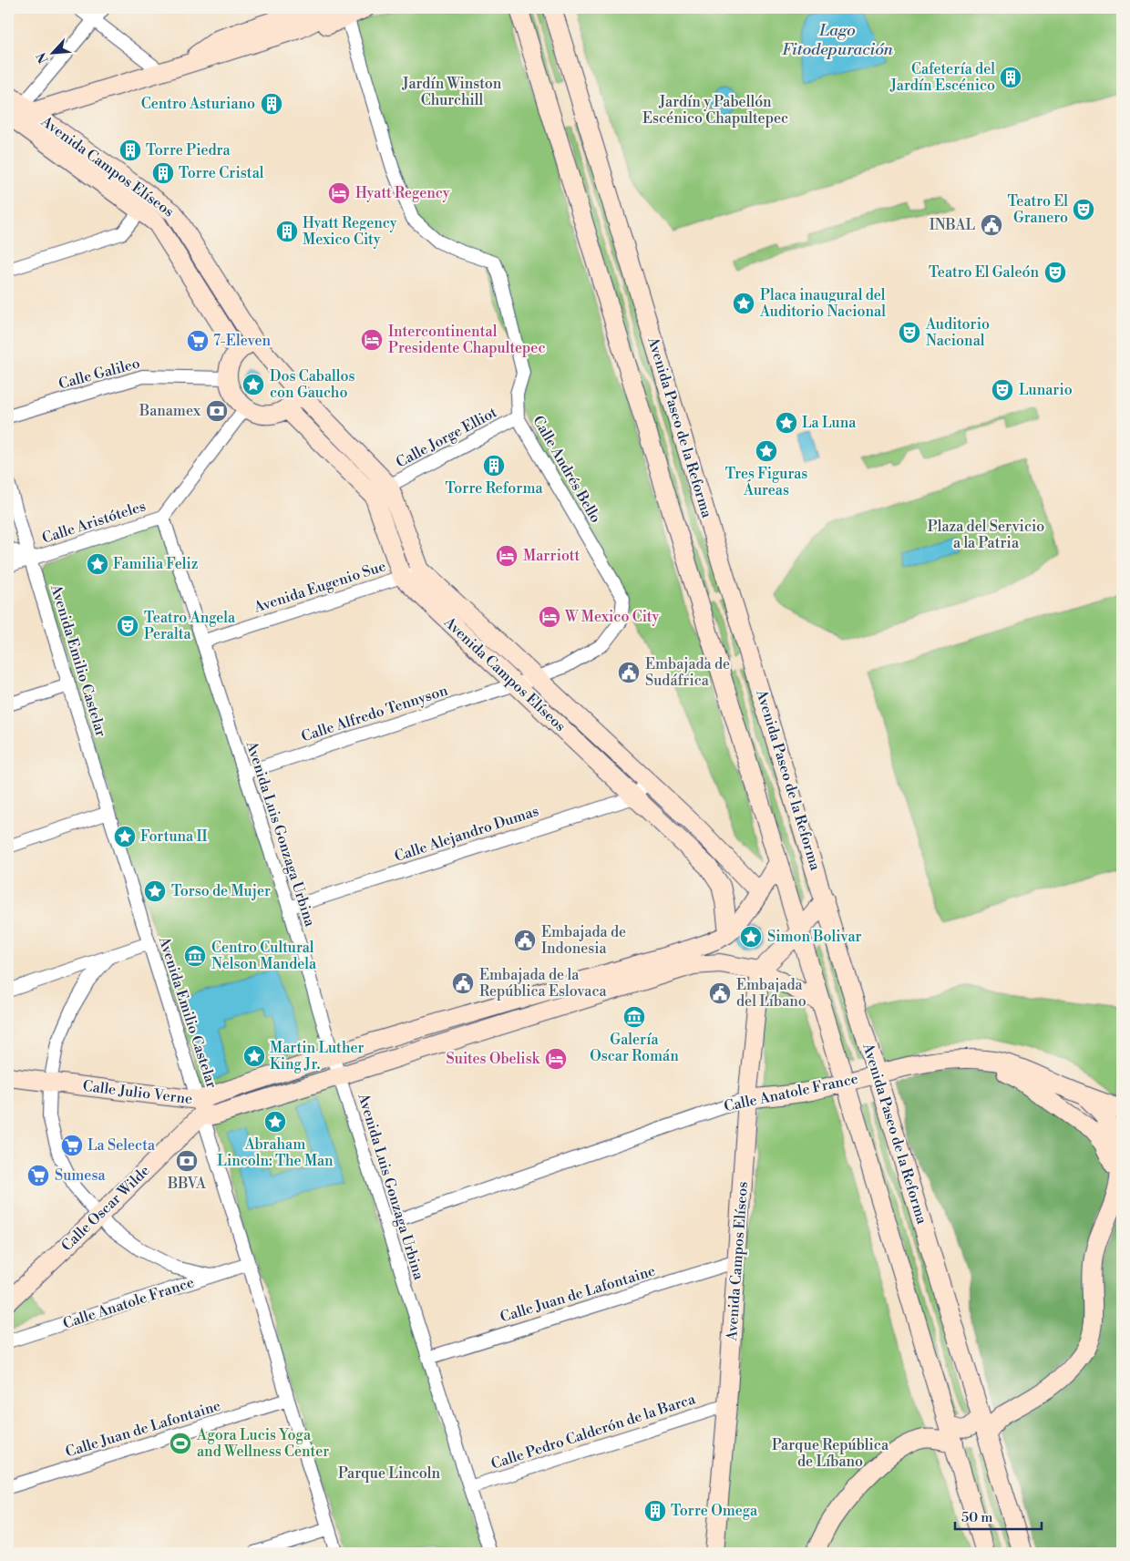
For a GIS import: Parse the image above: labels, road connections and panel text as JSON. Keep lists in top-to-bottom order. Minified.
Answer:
{"streets":{"street":["Avenida Campos Elíseos","Calle Galileo","Avenida Paseo de la Reforma","Calle Jorge Elliot","Calle Andrés Bello","Calle Aristóteles","Avenida Eugenio Sue","Avenida Emilio Castelar","Calle Alfredo Tennyson","Avenida Luis Gonzaga Urbina","Calle Alejandro Dumas","Calle Julio Verne","Calle Anatole France","Calle Oscar Wilde","Calle Juan de Lafontaine","Calle Pedro Calderón de la Barca"]},"crossings":[["Avenida Campos Elíseos","Calle Galileo"],["Avenida Campos Elíseos","Calle Jorge Elliot"],["Avenida Campos Elíseos","Calle Andrés Bello"],["Avenida Campos Elíseos","Calle Aristóteles"],["Avenida Campos Elíseos","Avenida Eugenio Sue"],["Avenida Campos Elíseos","Calle Alfredo Tennyson"],["Avenida Campos Elíseos","Calle Alejandro Dumas"],["Avenida Campos Elíseos","Calle Julio Verne"],["Avenida Campos Elíseos","Calle Anatole France"],["Avenida Campos Elíseos","Calle Juan de Lafontaine"],["Avenida Campos Elíseos","Calle Pedro Calderón de la Barca"],["Calle Galileo","Calle Aristóteles"],["Avenida Paseo de la Reforma","Calle Anatole France"],["Calle Jorge Elliot","Calle Andrés Bello"],["Calle Andrés Bello","Calle Alfredo Tennyson"],["Calle Aristóteles","Avenida Emilio Castelar"],["Calle Aristóteles","Avenida Luis Gonzaga Urbina"],["Avenida Eugenio Sue","Avenida Luis Gonzaga Urbina"],["Avenida Emilio Castelar","Calle Julio Verne"],["Avenida Emilio Castelar","Calle Anatole France"],["Avenida Emilio Castelar","Calle Oscar Wilde"],["Avenida Emilio Castelar","Calle Juan de Lafontaine"],["Calle Alfredo Tennyson","Avenida Luis Gonzaga Urbina"],["Avenida Luis Gonzaga Urbina","Calle Alejandro Dumas"],["Avenida Luis Gonzaga Urbina","Calle Julio Verne"],["Avenida Luis Gonzaga Urbina","Calle Anatole France"],["Avenida Luis Gonzaga Urbina","Calle Juan de Lafontaine"],["Avenida Luis Gonzaga Urbina","Calle Pedro Calderón de la Barca"],["Calle Julio Verne","Calle Oscar Wilde"]],"water":["Lago Fitodepuración"],"parks":["Jardín Winston Churchill","Jardín y Pabellón Escénico Chapultepec","Plaza del Servicio a la Patria","Parque República de Líbano","Parque Lincoln"],"places":{"building":["Cafetería del Jardín Escénico","Centro Asturiano","Torre Piedra","Torre Cristal","Hyatt Regency Mexico City","Torre Reforma","Torre Omega"],"hotel":["Hyatt Regency","Intercontinental Presidente Chapultepec","Marriott","W Mexico City","Suites Obelisk"],"theatre":["Teatro El Granero","Teatro El Galeón","Auditorio Nacional","Lunario","Teatro Angela Peralta"],"public building":["INBAL","Embajada de Sudáfrica","Embajada de Indonesia","Embajada de la República Eslovaca","Embajada del Líbano"],"place":["Placa inaugural del Auditorio Nacional","Dos Caballos con Gaucho","La Luna","Tres Figuras Áureas","Familia Feliz","Fortuna II","Torso de Mujer","Simon Bolivar","Martin Luther King Jr.","Abraham Lincoln: The Man"],"supermarket":["7-Eleven","La Selecta","Sumesa"],"bank":["Banamex","BBVA"],"museum":["Centro Cultural Nelson Mandela","Galería Oscar Román"],"sports":["Agora Lucis Yoga and Wellness Center"]},"scale_bar":"50 m","north":"bottom left"}
